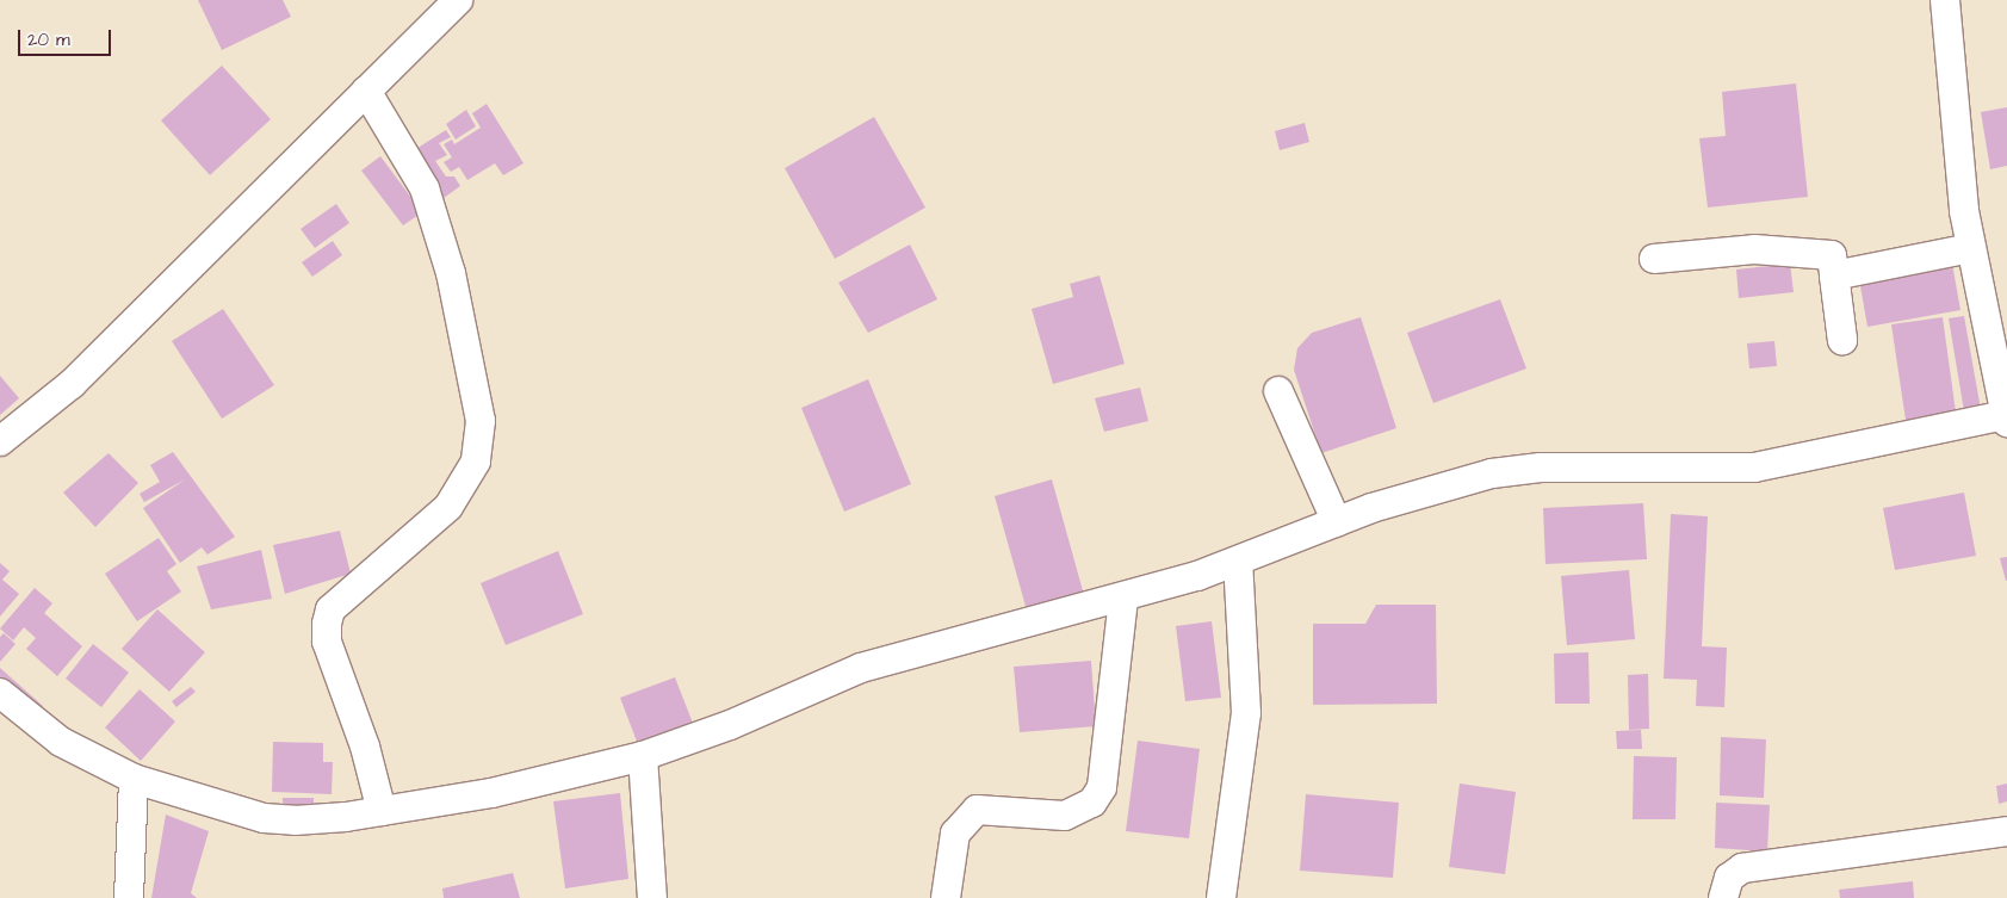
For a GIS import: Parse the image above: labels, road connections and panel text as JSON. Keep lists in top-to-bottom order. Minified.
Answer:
{"scale_bar":"20 m"}
